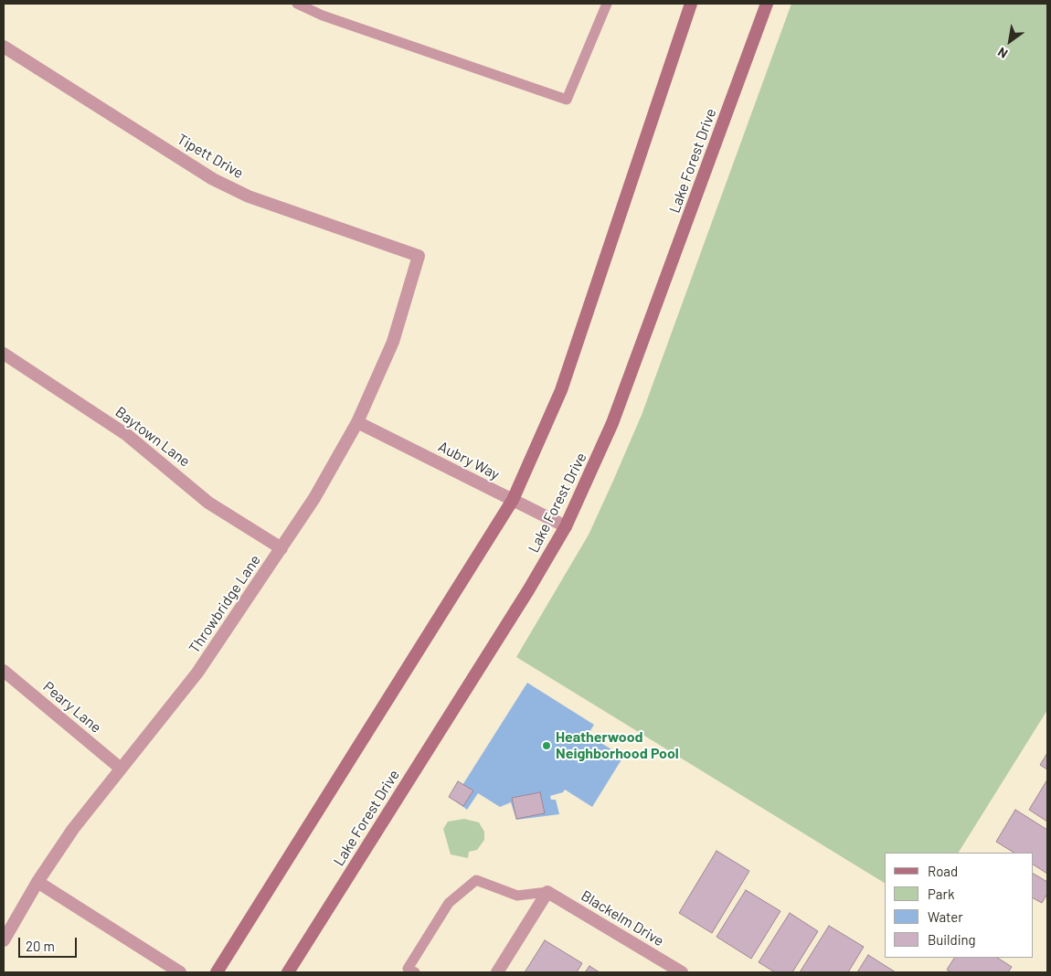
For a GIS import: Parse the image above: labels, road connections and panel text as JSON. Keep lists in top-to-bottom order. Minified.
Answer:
{"streets":{"main road":["Lake Forest Drive"],"street":["Tipett Drive","Baytown Lane","Aubry Way","Throwbridge Lane","Peary Lane","Blackelm Drive"]},"crossings":[["Tipett Drive","Throwbridge Lane"],["Lake Forest Drive","Aubry Way"],["Baytown Lane","Throwbridge Lane"],["Aubry Way","Throwbridge Lane"],["Throwbridge Lane","Peary Lane"]],"places":["Heatherwood Neighborhood Pool"],"legend":["Road","Park","Water","Building"],"scale_bar":"20 m","north":"bottom left"}
